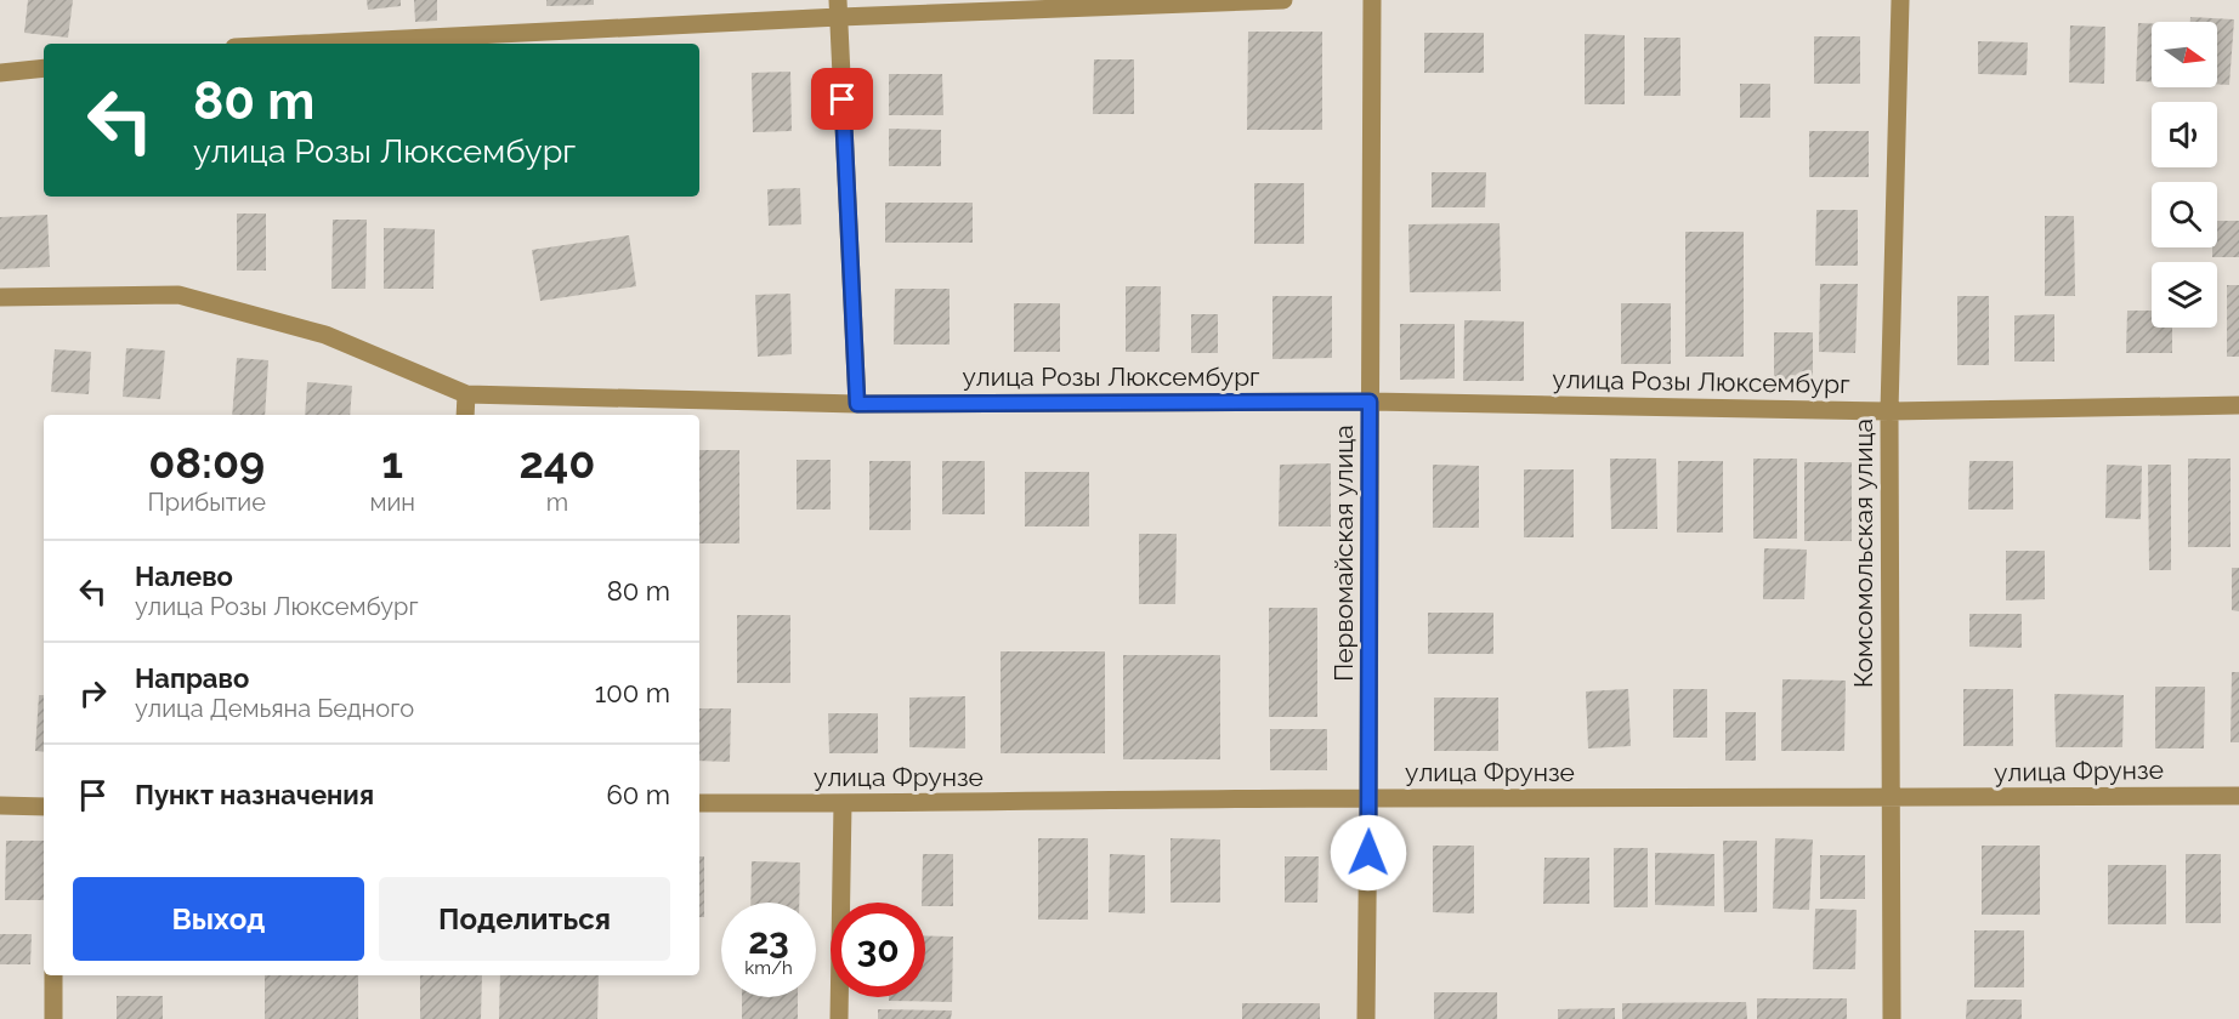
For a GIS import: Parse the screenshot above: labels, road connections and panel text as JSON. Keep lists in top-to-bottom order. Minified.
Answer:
{"streets":{"street":["улица Розы Люксембург","Первомайская улица","Комсомольская улица","улица Фрунзе"]},"crossings":[["улица Розы Люксембург","Первомайская улица"],["улица Розы Люксембург","Комсомольская улица"],["Первомайская улица","улица Фрунзе"],["Комсомольская улица","улица Фрунзе"]],"north":"right","page":{"turn":["80 m","улица Розы Люксембург"],"eta":["08:09","Прибытие","1","мин","240","m"],"list":[{"name":"Налево","note":"улица Розы Люксембург","value":"80 m"},{"name":"Направо","note":"улица Демьяна Бедного","value":"100 m"},{"name":"Пункт назначения","value":"60 m"}],"buttons":["Выход","Поделиться"],"speed":"23 km/h","limit":"30"}}
